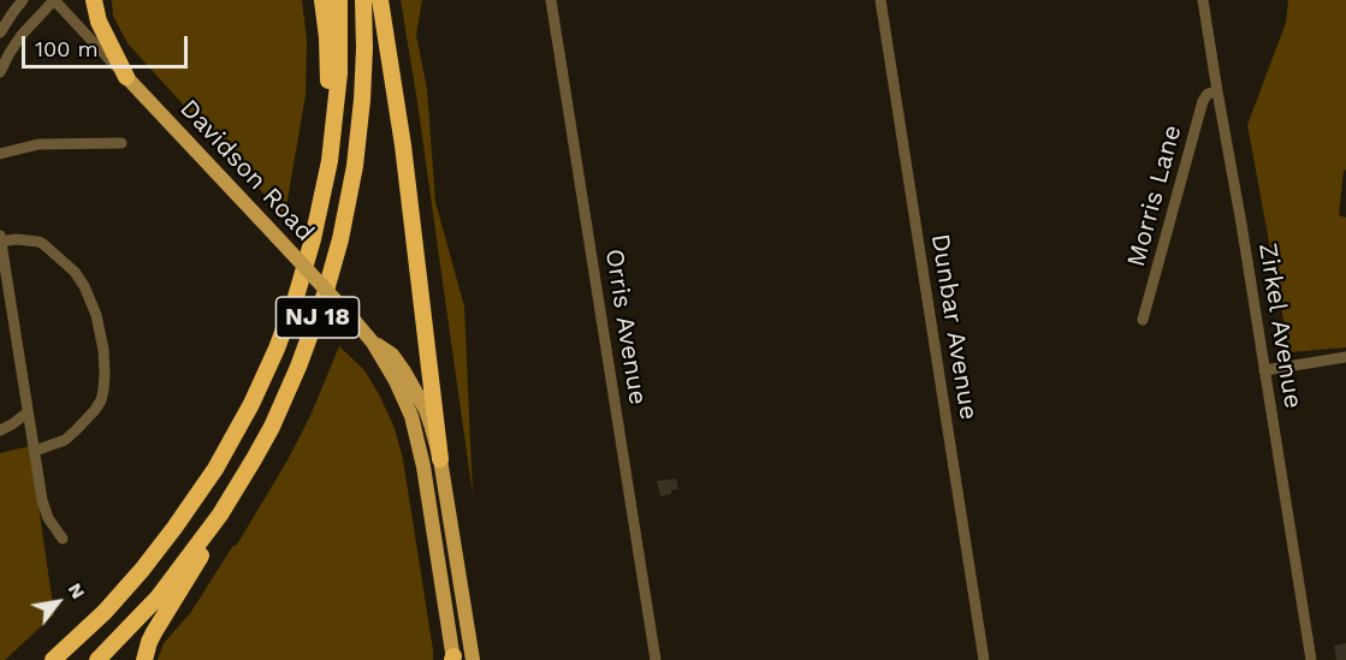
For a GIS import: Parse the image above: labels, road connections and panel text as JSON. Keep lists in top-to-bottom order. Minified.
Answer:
{"streets":{"highway":["NJ 18"],"main road":["Davidson Road"],"street":["Morris Lane","Zirkel Avenue","Orris Avenue","Dunbar Avenue"]},"crossings":[["Morris Lane","Zirkel Avenue"]],"scale_bar":"100 m","north":"top right"}
